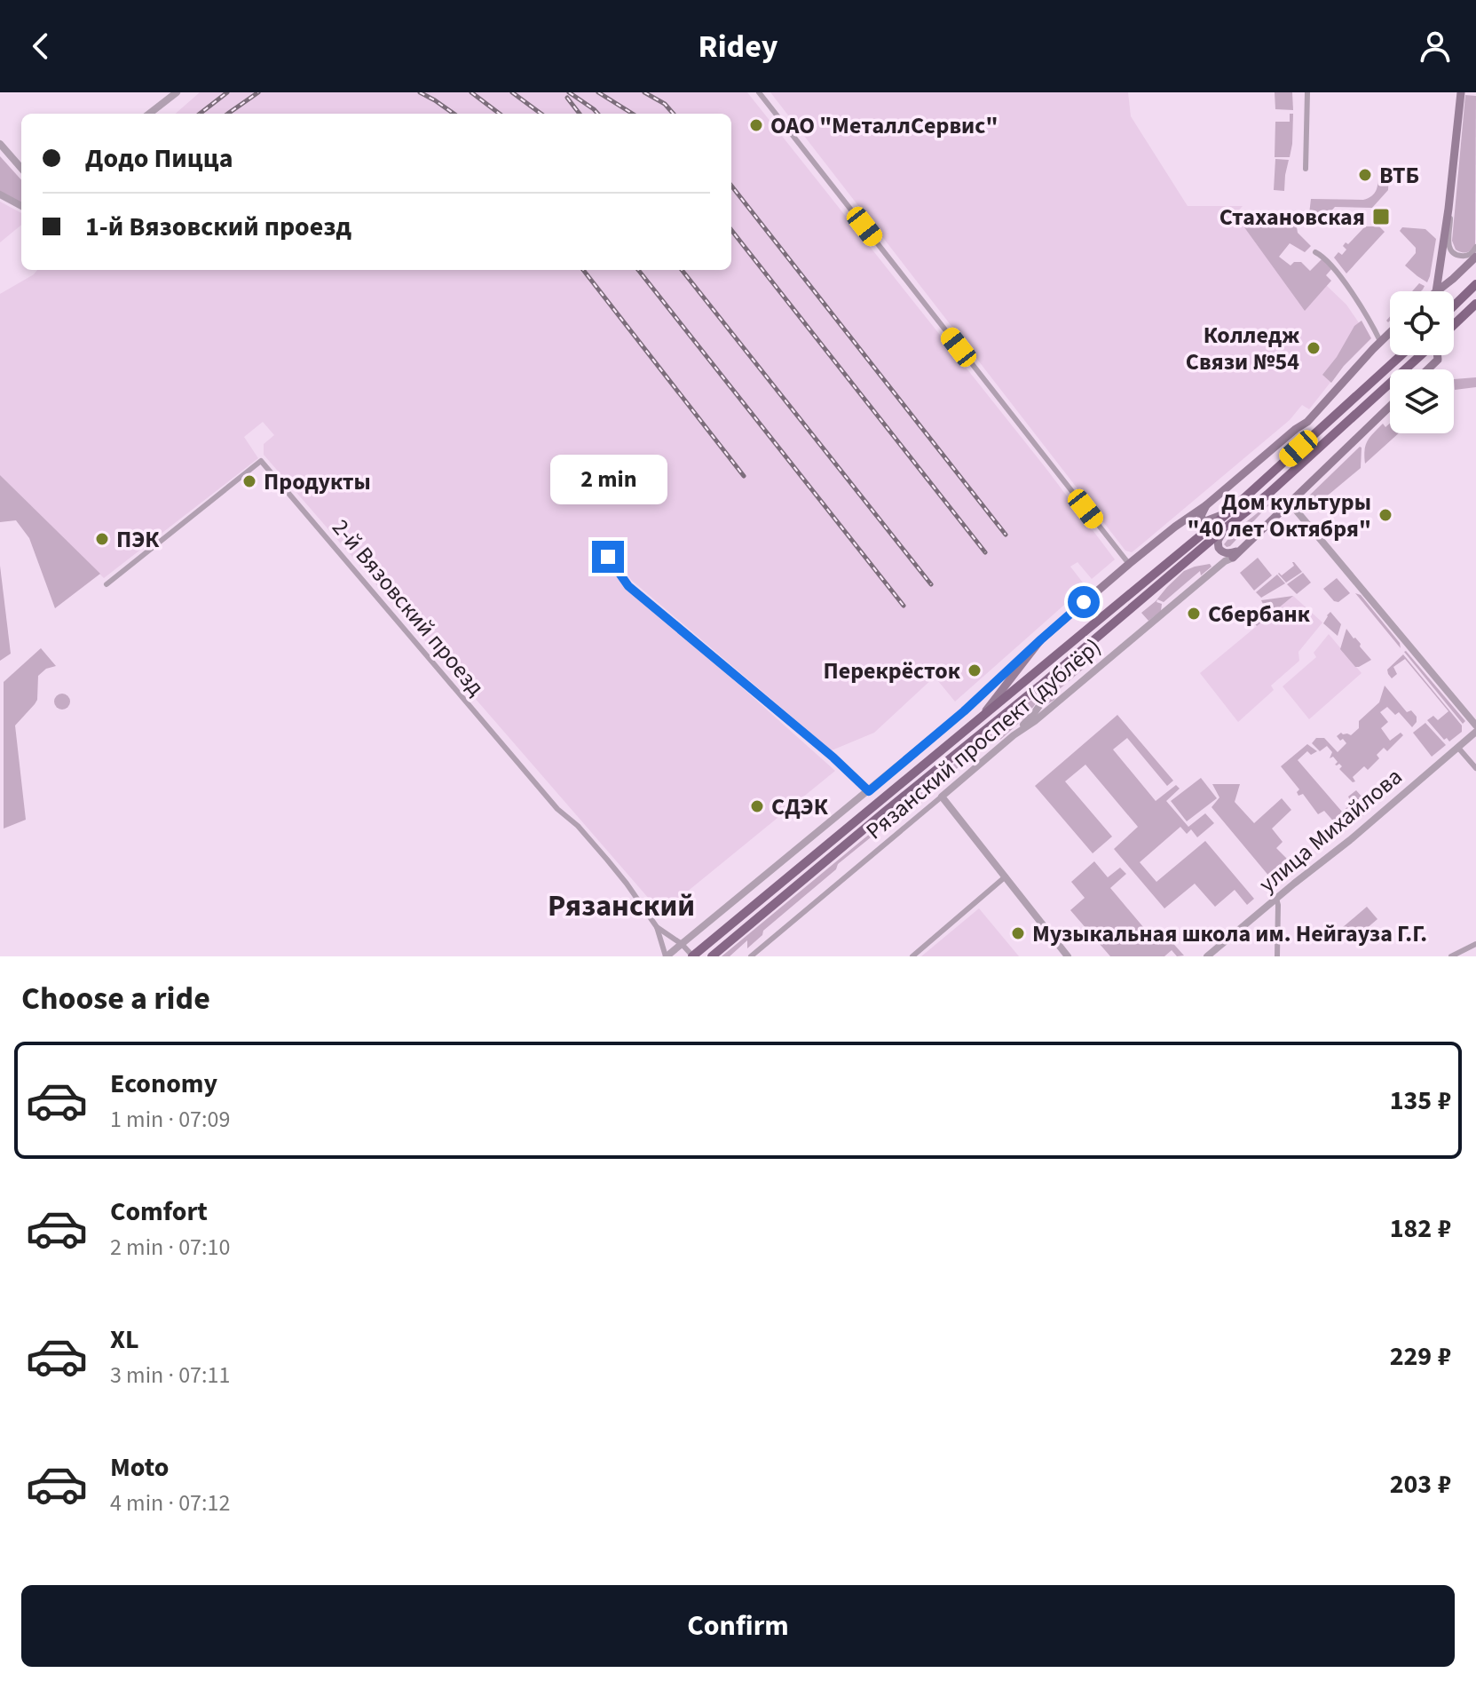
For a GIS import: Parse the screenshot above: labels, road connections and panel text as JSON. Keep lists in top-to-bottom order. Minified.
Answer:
{"streets":{"main road":["Рязанский проспект (дублёр)"],"street":["2-й Вязовский проезд","улица Михайлова"]},"crossings":[["2-й Вязовский проезд","Рязанский проспект (дублёр)"]],"districts":["Рязанский"],"places":{"other":["ОАО \"МеталлСервис\"","ВТБ","Колледж Связи №54","Продукты","Дом культуры \"40 лет Октября\"","ПЭК","Сбербанк","Перекрёсток","СДЭК","Музыкальная школа им. Нейгауза Г.Г."],"transit":["Стахановская"]},"page":{"header":"Ridey","banner":["Додо Пицца","1-й Вязовский проезд"],"bubble":"2 min","heading":"Choose a ride","list":[{"name":"Economy","note":"1 min · 07:09","value":"135 ₽"},{"name":"Comfort","note":"2 min · 07:10","value":"182 ₽"},{"name":"XL","note":"3 min · 07:11","value":"229 ₽"},{"name":"Moto","note":"4 min · 07:12","value":"203 ₽"}],"buttons":"Confirm"}}
